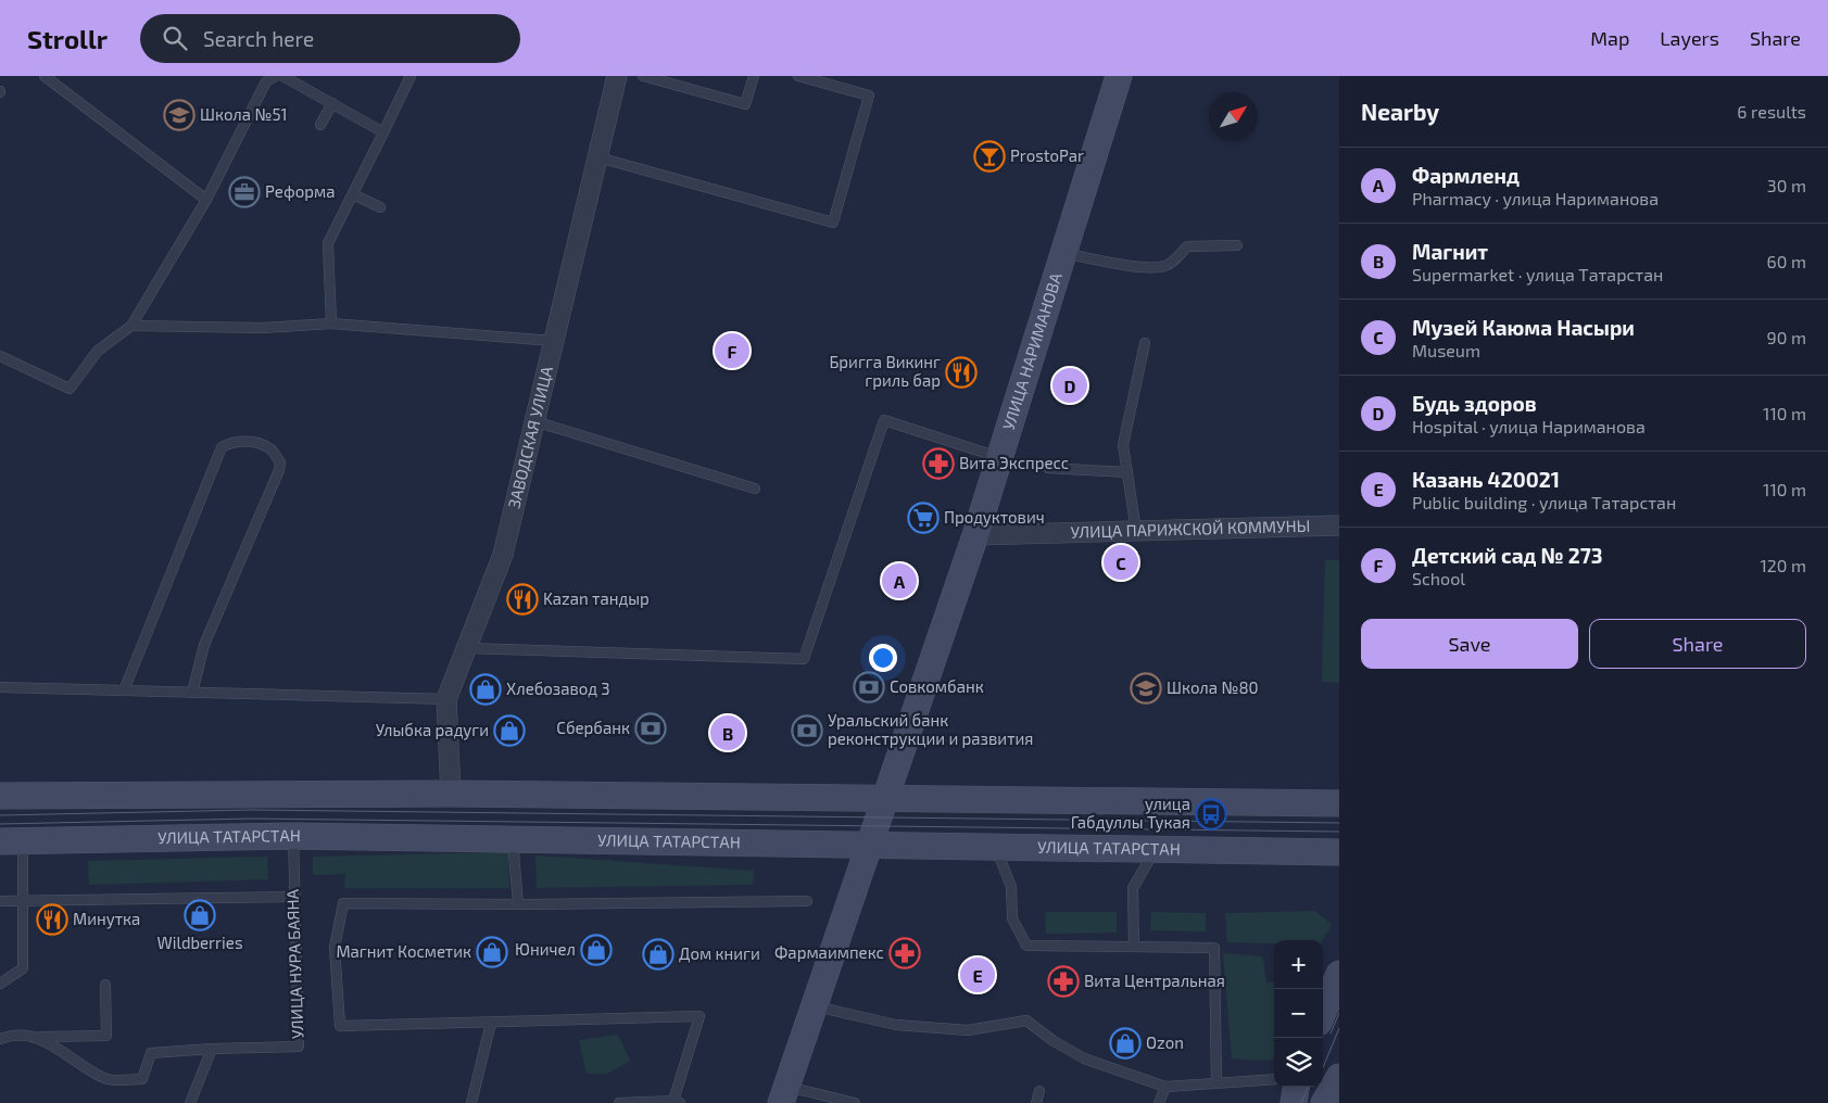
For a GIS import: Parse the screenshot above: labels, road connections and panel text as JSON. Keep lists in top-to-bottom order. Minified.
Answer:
{"streets":{"main road":["УЛИЦА НАРИМАНОВА","УЛИЦА ТАТАРСТАН"],"street":["ЗАВОДСКАЯ УЛИЦА","УЛИЦА ПАРИЖСКОЙ КОММУНЫ"],"lane":["УЛИЦА НУРА БАЯНА"]},"crossings":[["УЛИЦА НАРИМАНОВА","УЛИЦА ПАРИЖСКОЙ КОММУНЫ"],["УЛИЦА НАРИМАНОВА","УЛИЦА ТАТАРСТАН"],["УЛИЦА ТАТАРСТАН","УЛИЦА НУРА БАЯНА"]],"places":{"school or university":["Школа №51","Школа №80"],"bar":["ProstoPar"],"office":["Реформа"],"restaurant":["Бригга Викинг гриль бар","Kazan тандыр","Минутка"],"pharmacy":["Вита Экспресс","Фармаимпекс","Вита Центральная"],"supermarket":["Продуктович"],"bank":["Совкомбанк","Сбербанк","Уральский банк реконструкции и развития"],"shop":["Хлебозавод 3","Улыбка радуги","Wildberries","Юничел","Магнит Косметик","Дом книги","Ozon"],"bus stop":["улица Габдуллы Тукая"]},"north":"top right","page":{"header":"Strollr","search":"Search here","nav":["Map","Layers","Share"],"heading":["Nearby","6 results"],"list":[{"mark":"A","name":"Фармленд","note":"Pharmacy · улица Нариманова","value":"30 m"},{"mark":"B","name":"Магнит","note":"Supermarket · улица Татарстан","value":"60 m"},{"mark":"C","name":"Музей Каюма Насыри","note":"Museum","value":"90 m"},{"mark":"D","name":"Будь здоров","note":"Hospital · улица Нариманова","value":"110 m"},{"mark":"E","name":"Казань 420021","note":"Public building · улица Татарстан","value":"110 m"},{"mark":"F","name":"Детский сад № 273","note":"School","value":"120 m"}],"pins":["F","D","C","A","B","E"],"buttons":["Save","Share"],"map_buttons":["+","−"]}}
